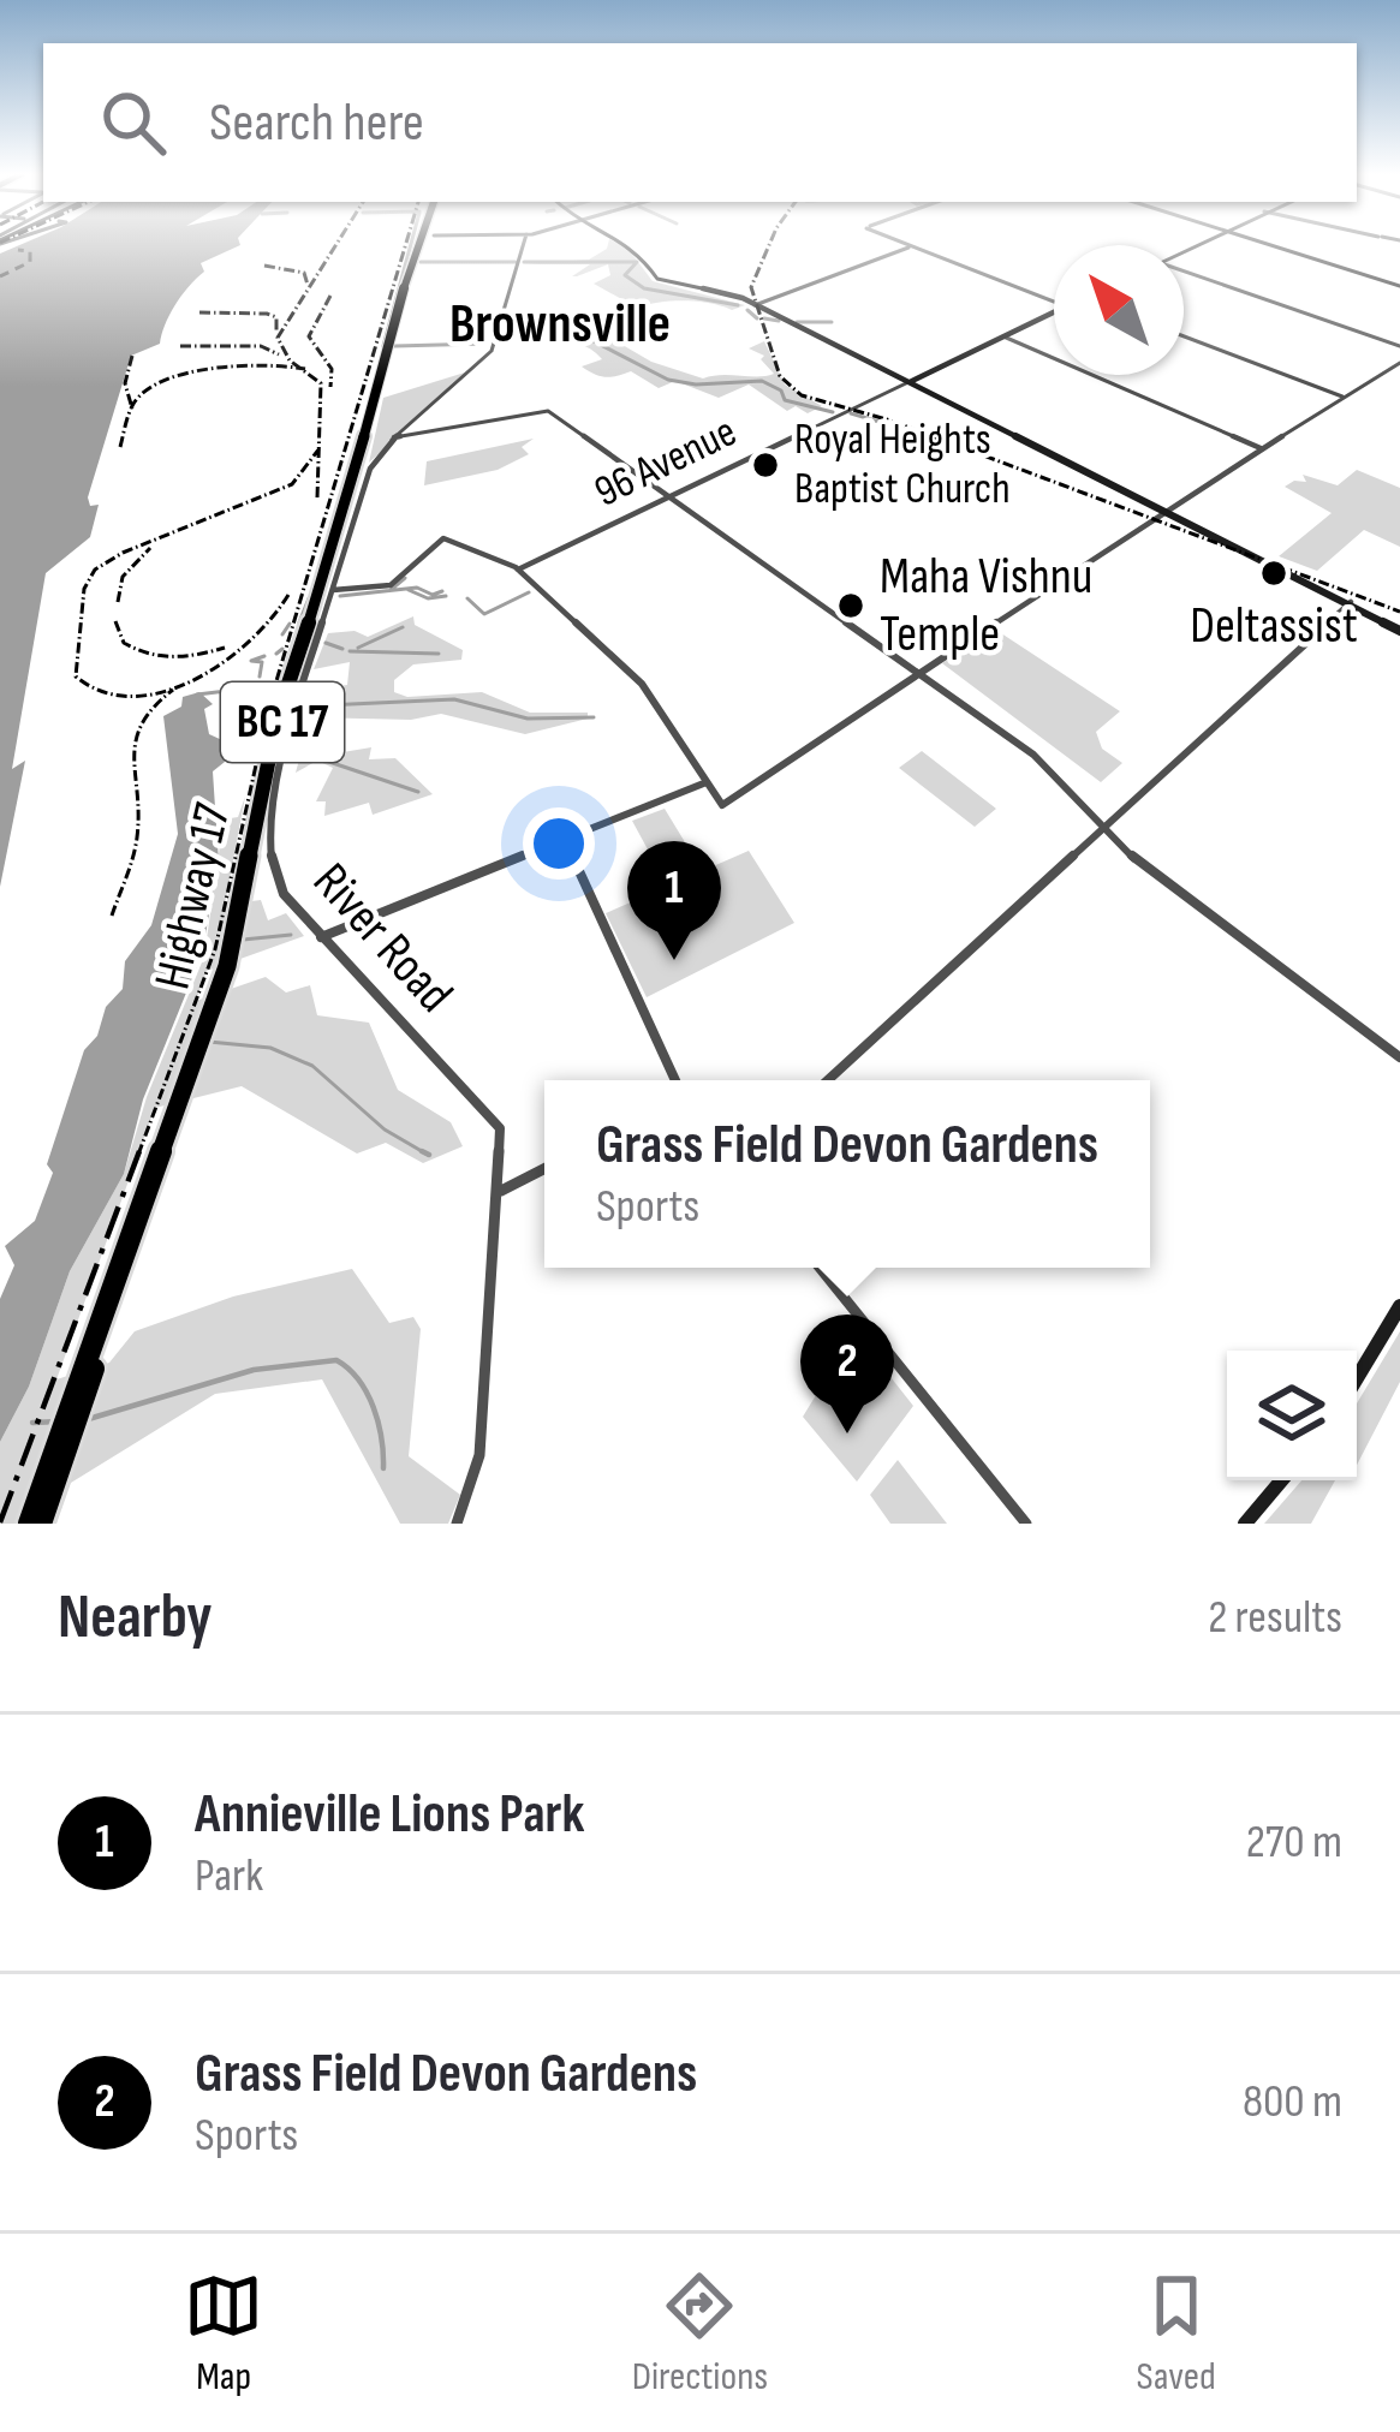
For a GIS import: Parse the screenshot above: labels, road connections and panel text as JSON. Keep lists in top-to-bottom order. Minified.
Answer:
{"streets":{"highway":["BC 17","Highway 17"],"main road":["96 Avenue"],"street":["River Road"]},"districts":["Brownsville"],"places":["Royal Heights Baptist Church","Deltassist","Maha Vishnu Temple"],"north":"top left","page":{"search":"Search here","pins":["1","2"],"popup":["Grass Field Devon Gardens","Sports"],"heading":["Nearby","2 results"],"list":[{"mark":"1","name":"Annieville Lions Park","note":"Park","value":"270 m"},{"mark":"2","name":"Grass Field Devon Gardens","note":"Sports","value":"800 m"}],"nav":["Map","Directions","Saved"]}}
